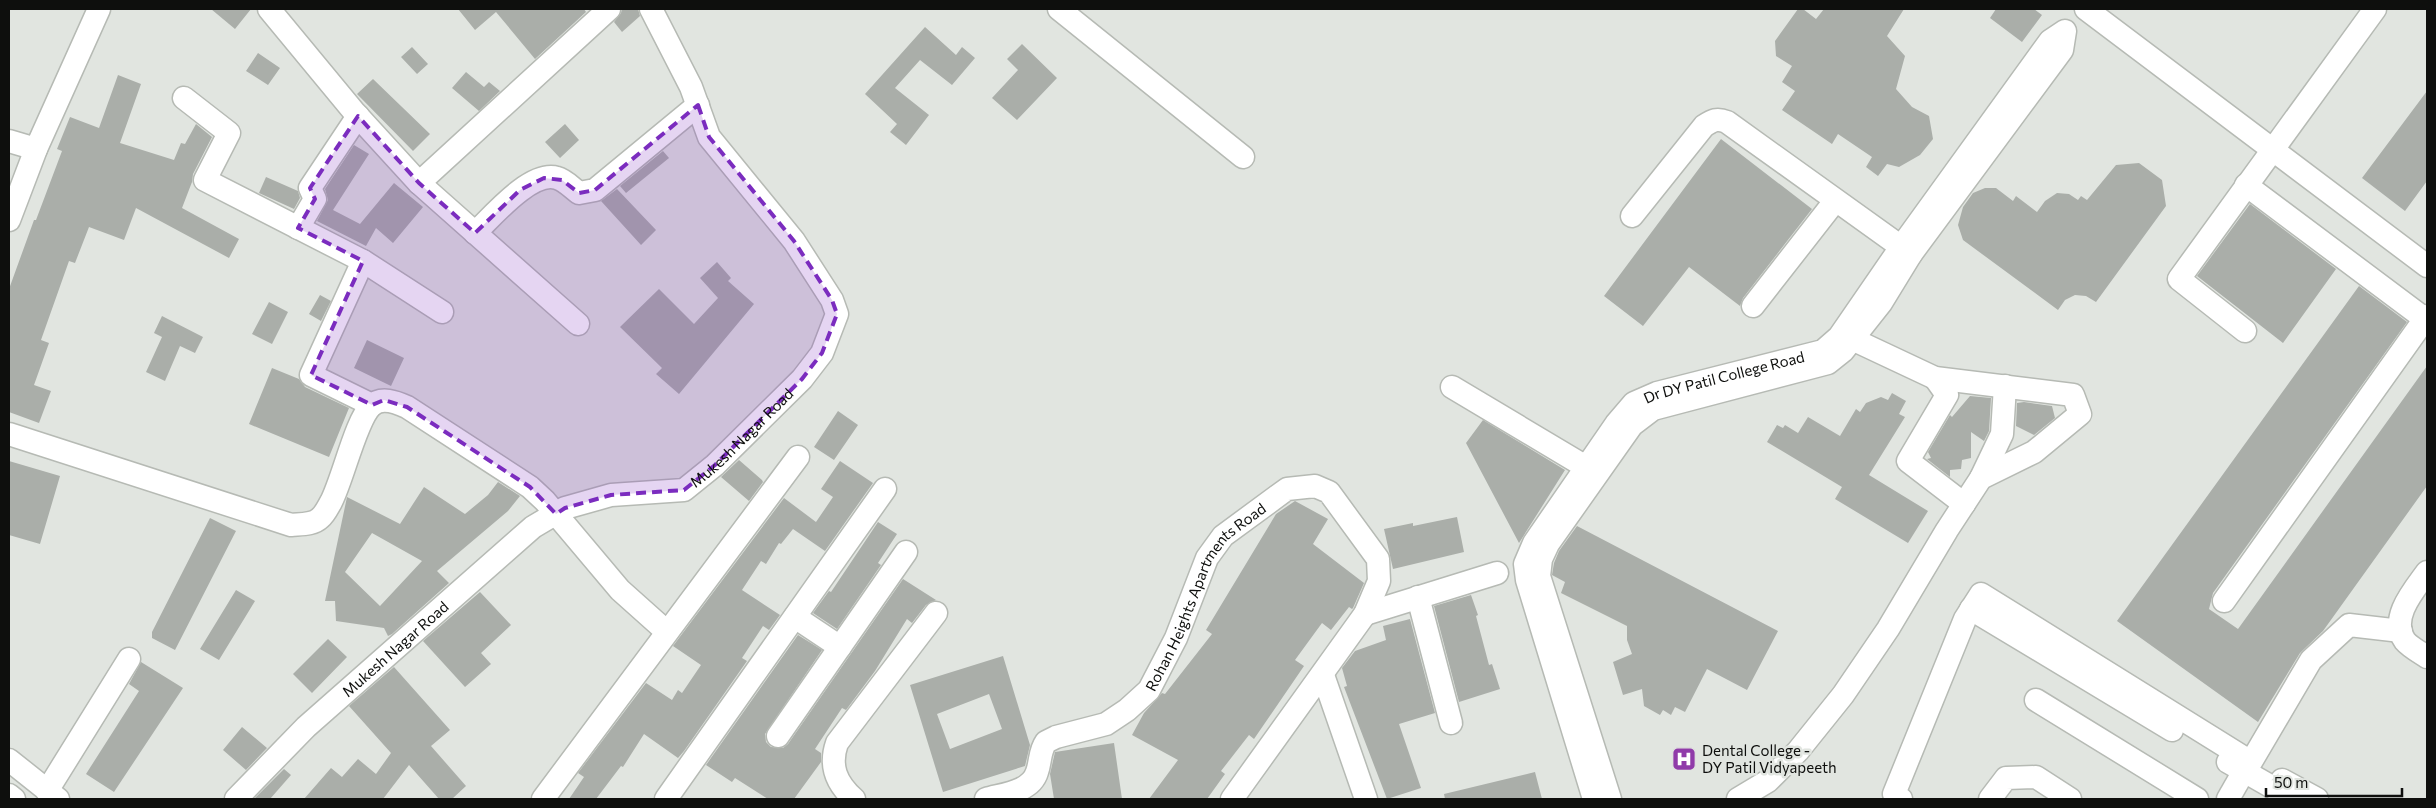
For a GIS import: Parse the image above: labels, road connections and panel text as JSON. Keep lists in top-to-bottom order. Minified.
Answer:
{"streets":{"street":["Dr DY Patil College Road","Mukesh Nagar Road","Rohan Heights Apartments Road"]},"places":{"hospital":["Dental College - DY Patil Vidyapeeth"]},"scale_bar":"50 m"}
